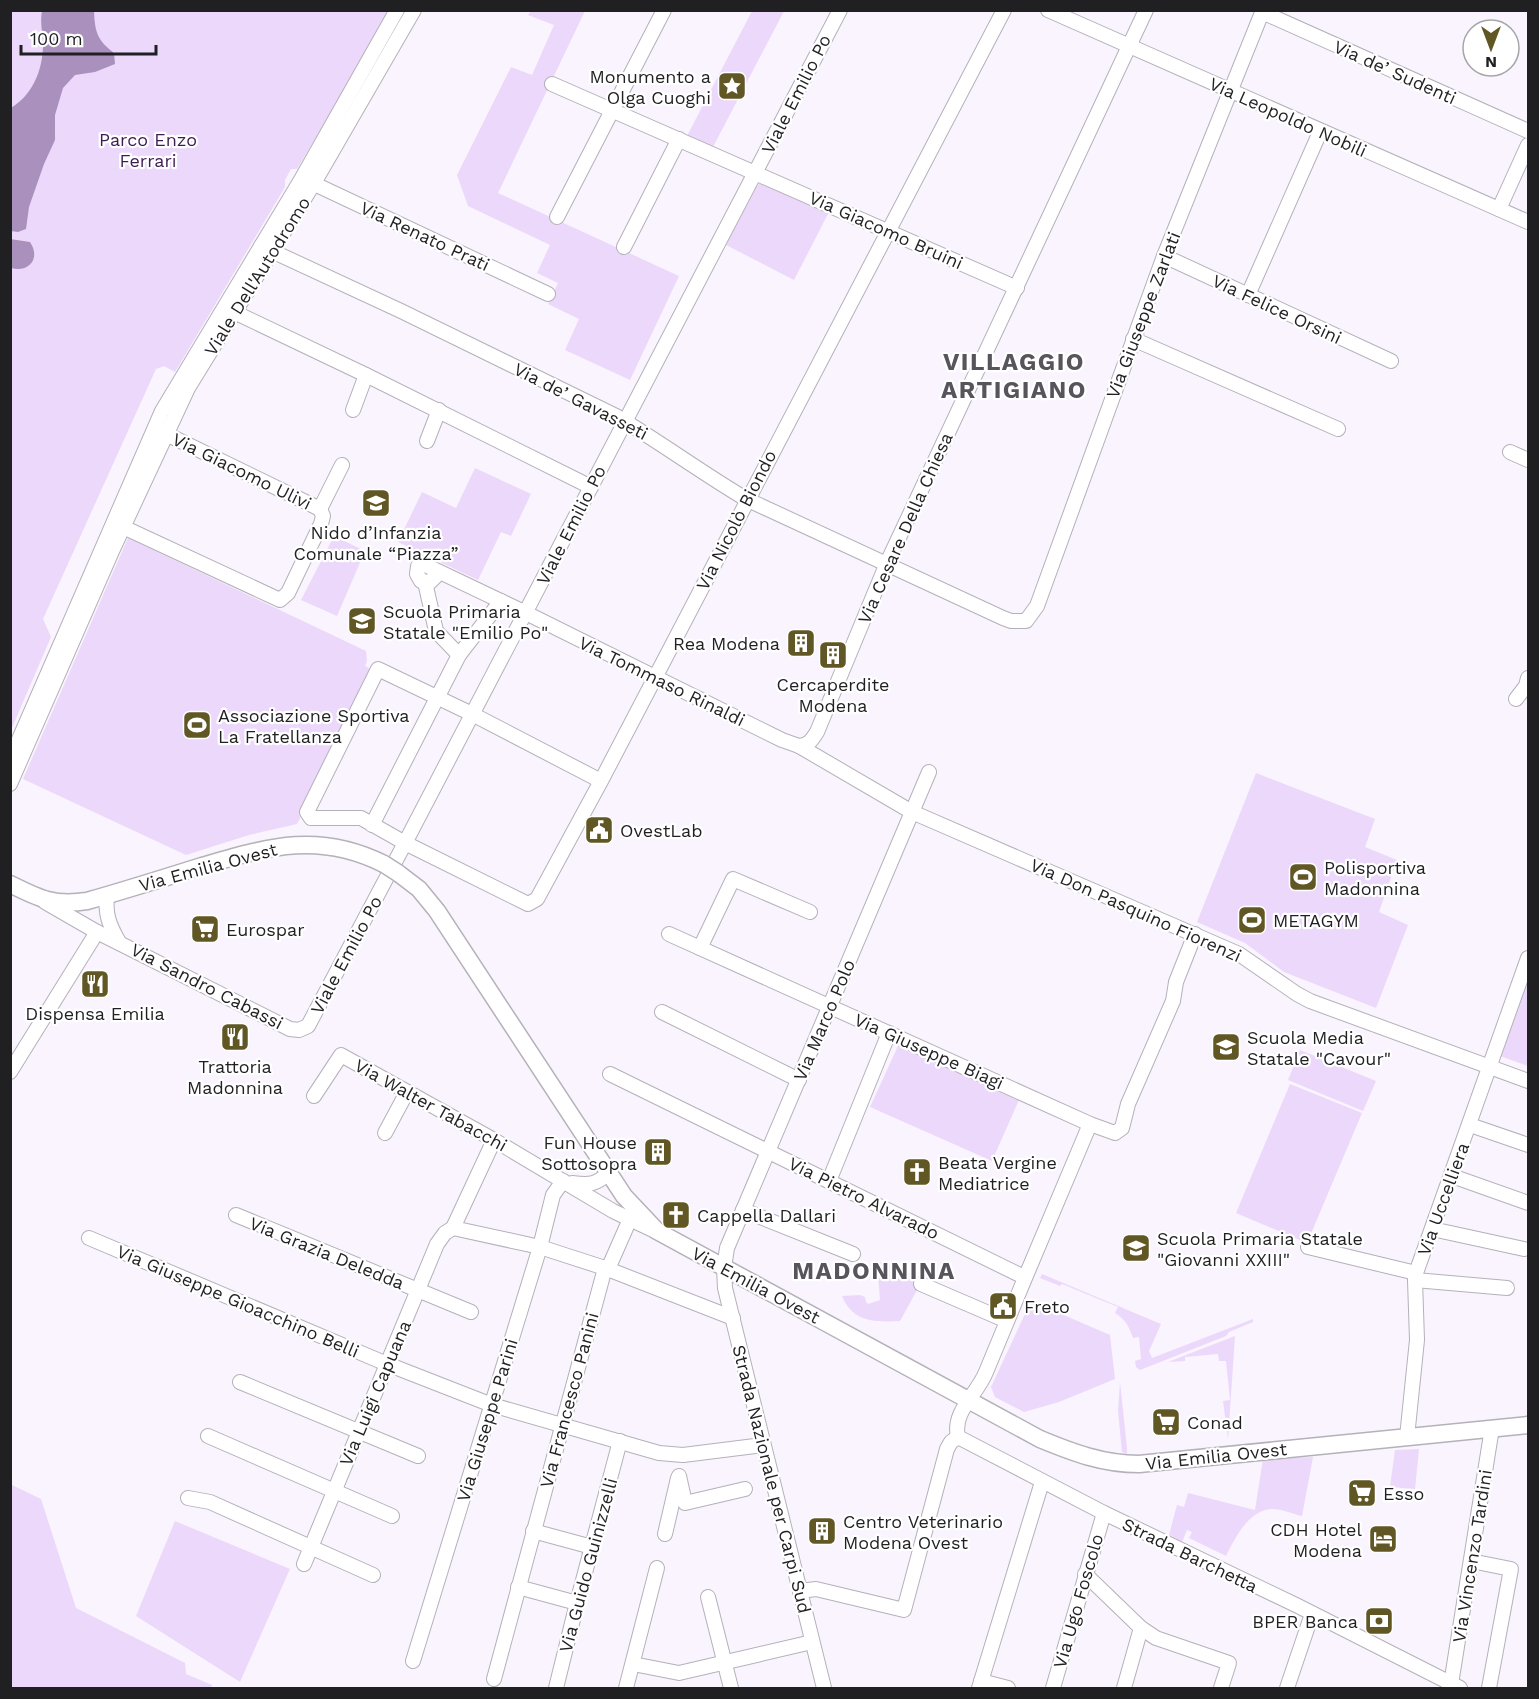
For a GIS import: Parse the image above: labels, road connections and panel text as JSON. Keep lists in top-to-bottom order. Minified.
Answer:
{"streets":{"main road":["Via Emilia Ovest"],"street":["Via de’ Sudenti","Viale Emilio Po","Via Leopoldo Nobili","Via Giacomo Bruini","Via Renato Prati","Viale Dell'Autodromo","Via Felice Orsini","Via Giuseppe Zarlati","Via de’ Gavasseti","Via Giacomo Ulivi","Via Nicolò Biondo","Via Cesare Della Chiesa","Via Tommaso Rinaldi","Via Don Pasquino Fiorenzi","Via Sandro Cabassi","Via Marco Polo","Via Giuseppe Biagi","Via Walter Tabacchi","Via Pietro Alvarado","Via Uccelliera","Via Grazia Deledda","Via Giuseppe Gioacchino Belli","Via Luigi Capuana","Via Francesco Panini","Via Giuseppe Parini","Strada Nazionale per Carpi Sud","Strada Barchetta","Via Vincenzo Tardini","Via Guido Guinizzelli","Via Ugo Foscolo"]},"crossings":[["Via de’ Sudenti","Via Giuseppe Zarlati"],["Viale Emilio Po","Via Giacomo Bruini"],["Viale Emilio Po","Via de’ Gavasseti"],["Viale Emilio Po","Via Nicolò Biondo"],["Viale Emilio Po","Via Tommaso Rinaldi"],["Viale Emilio Po","Via Sandro Cabassi"],["Via Leopoldo Nobili","Via Giuseppe Zarlati"],["Via Leopoldo Nobili","Via Cesare Della Chiesa"],["Via Giacomo Bruini","Via Nicolò Biondo"],["Via Giacomo Bruini","Via Cesare Della Chiesa"],["Via Renato Prati","Viale Dell'Autodromo"],["Viale Dell'Autodromo","Via de’ Gavasseti"],["Viale Dell'Autodromo","Via Giacomo Ulivi"],["Via Felice Orsini","Via Giuseppe Zarlati"],["Via Giuseppe Zarlati","Via de’ Gavasseti"],["Via de’ Gavasseti","Via Nicolò Biondo"],["Via de’ Gavasseti","Via Cesare Della Chiesa"],["Via Nicolò Biondo","Via Tommaso Rinaldi"],["Via Cesare Della Chiesa","Via Tommaso Rinaldi"],["Via Tommaso Rinaldi","Via Don Pasquino Fiorenzi"],["Via Tommaso Rinaldi","Via Marco Polo"],["Via Emilia Ovest","Via Sandro Cabassi"],["Via Emilia Ovest","Via Marco Polo"],["Via Emilia Ovest","Via Walter Tabacchi"],["Via Emilia Ovest","Via Uccelliera"],["Via Emilia Ovest","Strada Nazionale per Carpi Sud"],["Via Emilia Ovest","Via Vincenzo Tardini"],["Via Don Pasquino Fiorenzi","Via Marco Polo"],["Via Don Pasquino Fiorenzi","Via Giuseppe Biagi"],["Via Don Pasquino Fiorenzi","Via Uccelliera"],["Via Marco Polo","Via Giuseppe Biagi"],["Via Marco Polo","Via Pietro Alvarado"],["Via Marco Polo","Strada Nazionale per Carpi Sud"],["Via Walter Tabacchi","Via Luigi Capuana"],["Via Walter Tabacchi","Via Francesco Panini"],["Via Walter Tabacchi","Via Giuseppe Parini"],["Via Grazia Deledda","Via Luigi Capuana"],["Via Giuseppe Gioacchino Belli","Via Luigi Capuana"],["Via Giuseppe Gioacchino Belli","Via Francesco Panini"],["Via Giuseppe Gioacchino Belli","Via Giuseppe Parini"],["Via Giuseppe Gioacchino Belli","Strada Nazionale per Carpi Sud"],["Via Giuseppe Gioacchino Belli","Via Guido Guinizzelli"],["Strada Barchetta","Via Vincenzo Tardini"],["Strada Barchetta","Via Ugo Foscolo"]],"districts":["VILLAGGIO ARTIGIANO","MADONNINA"],"parks":["Parco Enzo Ferrari"],"places":{"place":["Monumento a Olga Cuoghi"],"school or university":["Nido d’Infanzia Comunale “Piazza”","Scuola Primaria Statale \"Emilio Po\"","Scuola Media Statale \"Cavour\"","Scuola Primaria Statale \"Giovanni XXIII\""],"building":["Rea Modena","Cercaperdite Modena","Fun House Sottosopra","Centro Veterinario Modena Ovest"],"sports":["Associazione Sportiva La Fratellanza","Polisportiva Madonnina","METAGYM"],"public building":["OvestLab","Freto"],"supermarket":["Eurospar","Conad","Esso"],"restaurant":["Dispensa Emilia","Trattoria Madonnina"],"church":["Beata Vergine Mediatrice","Cappella Dallari"],"hotel":["CDH Hotel Modena"],"bank":["BPER Banca"]},"scale_bar":"100 m","north":"bottom"}
